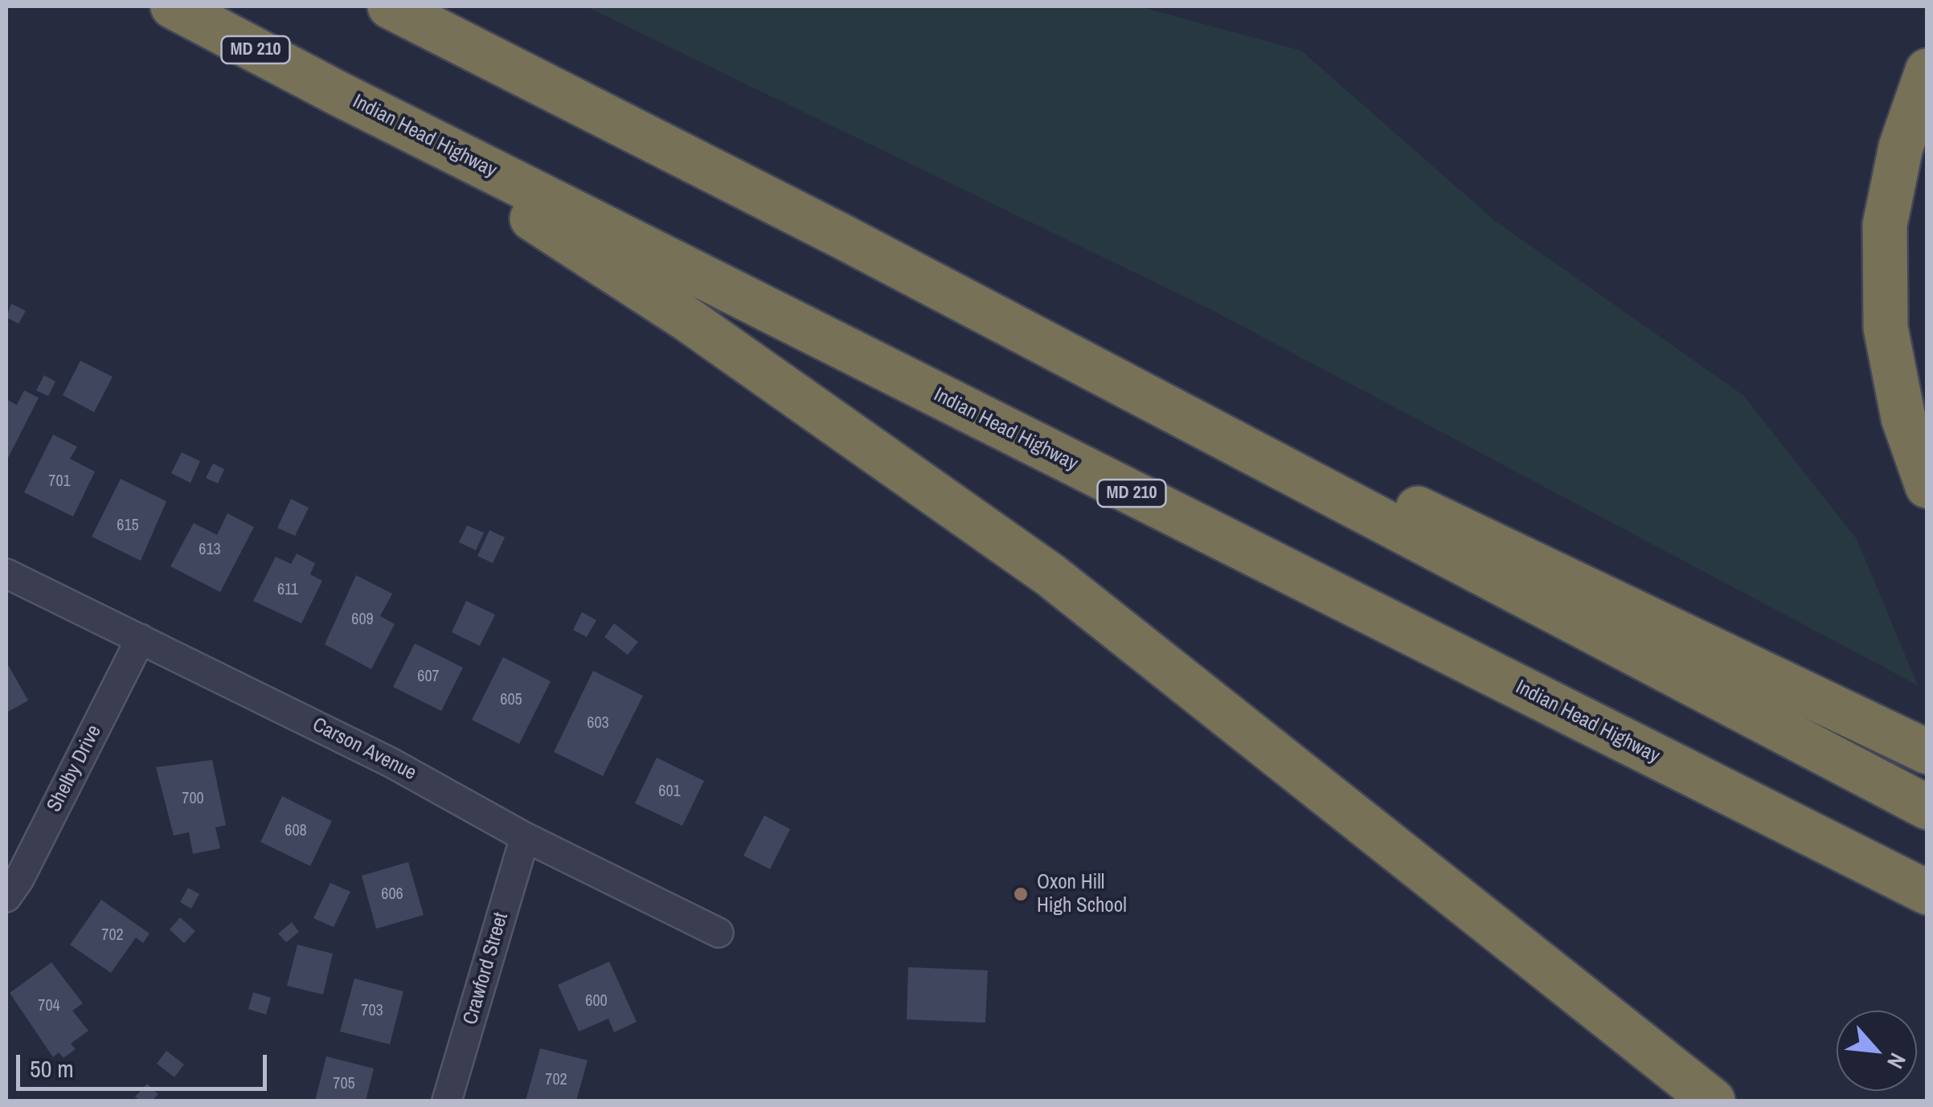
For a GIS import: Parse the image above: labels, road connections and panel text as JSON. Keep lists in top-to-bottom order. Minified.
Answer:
{"streets":{"highway":["MD 210","Indian Head Highway"],"street":["Carson Avenue","Shelby Drive","Crawford Street"]},"crossings":[["Carson Avenue","Shelby Drive"],["Carson Avenue","Crawford Street"]],"places":["Oxon Hill High School"],"house_numbers":["701","615","613","611","609","607","605","603","601","700","608","606","702","600","704","703","702","705"],"scale_bar":"50 m","north":"bottom right"}
